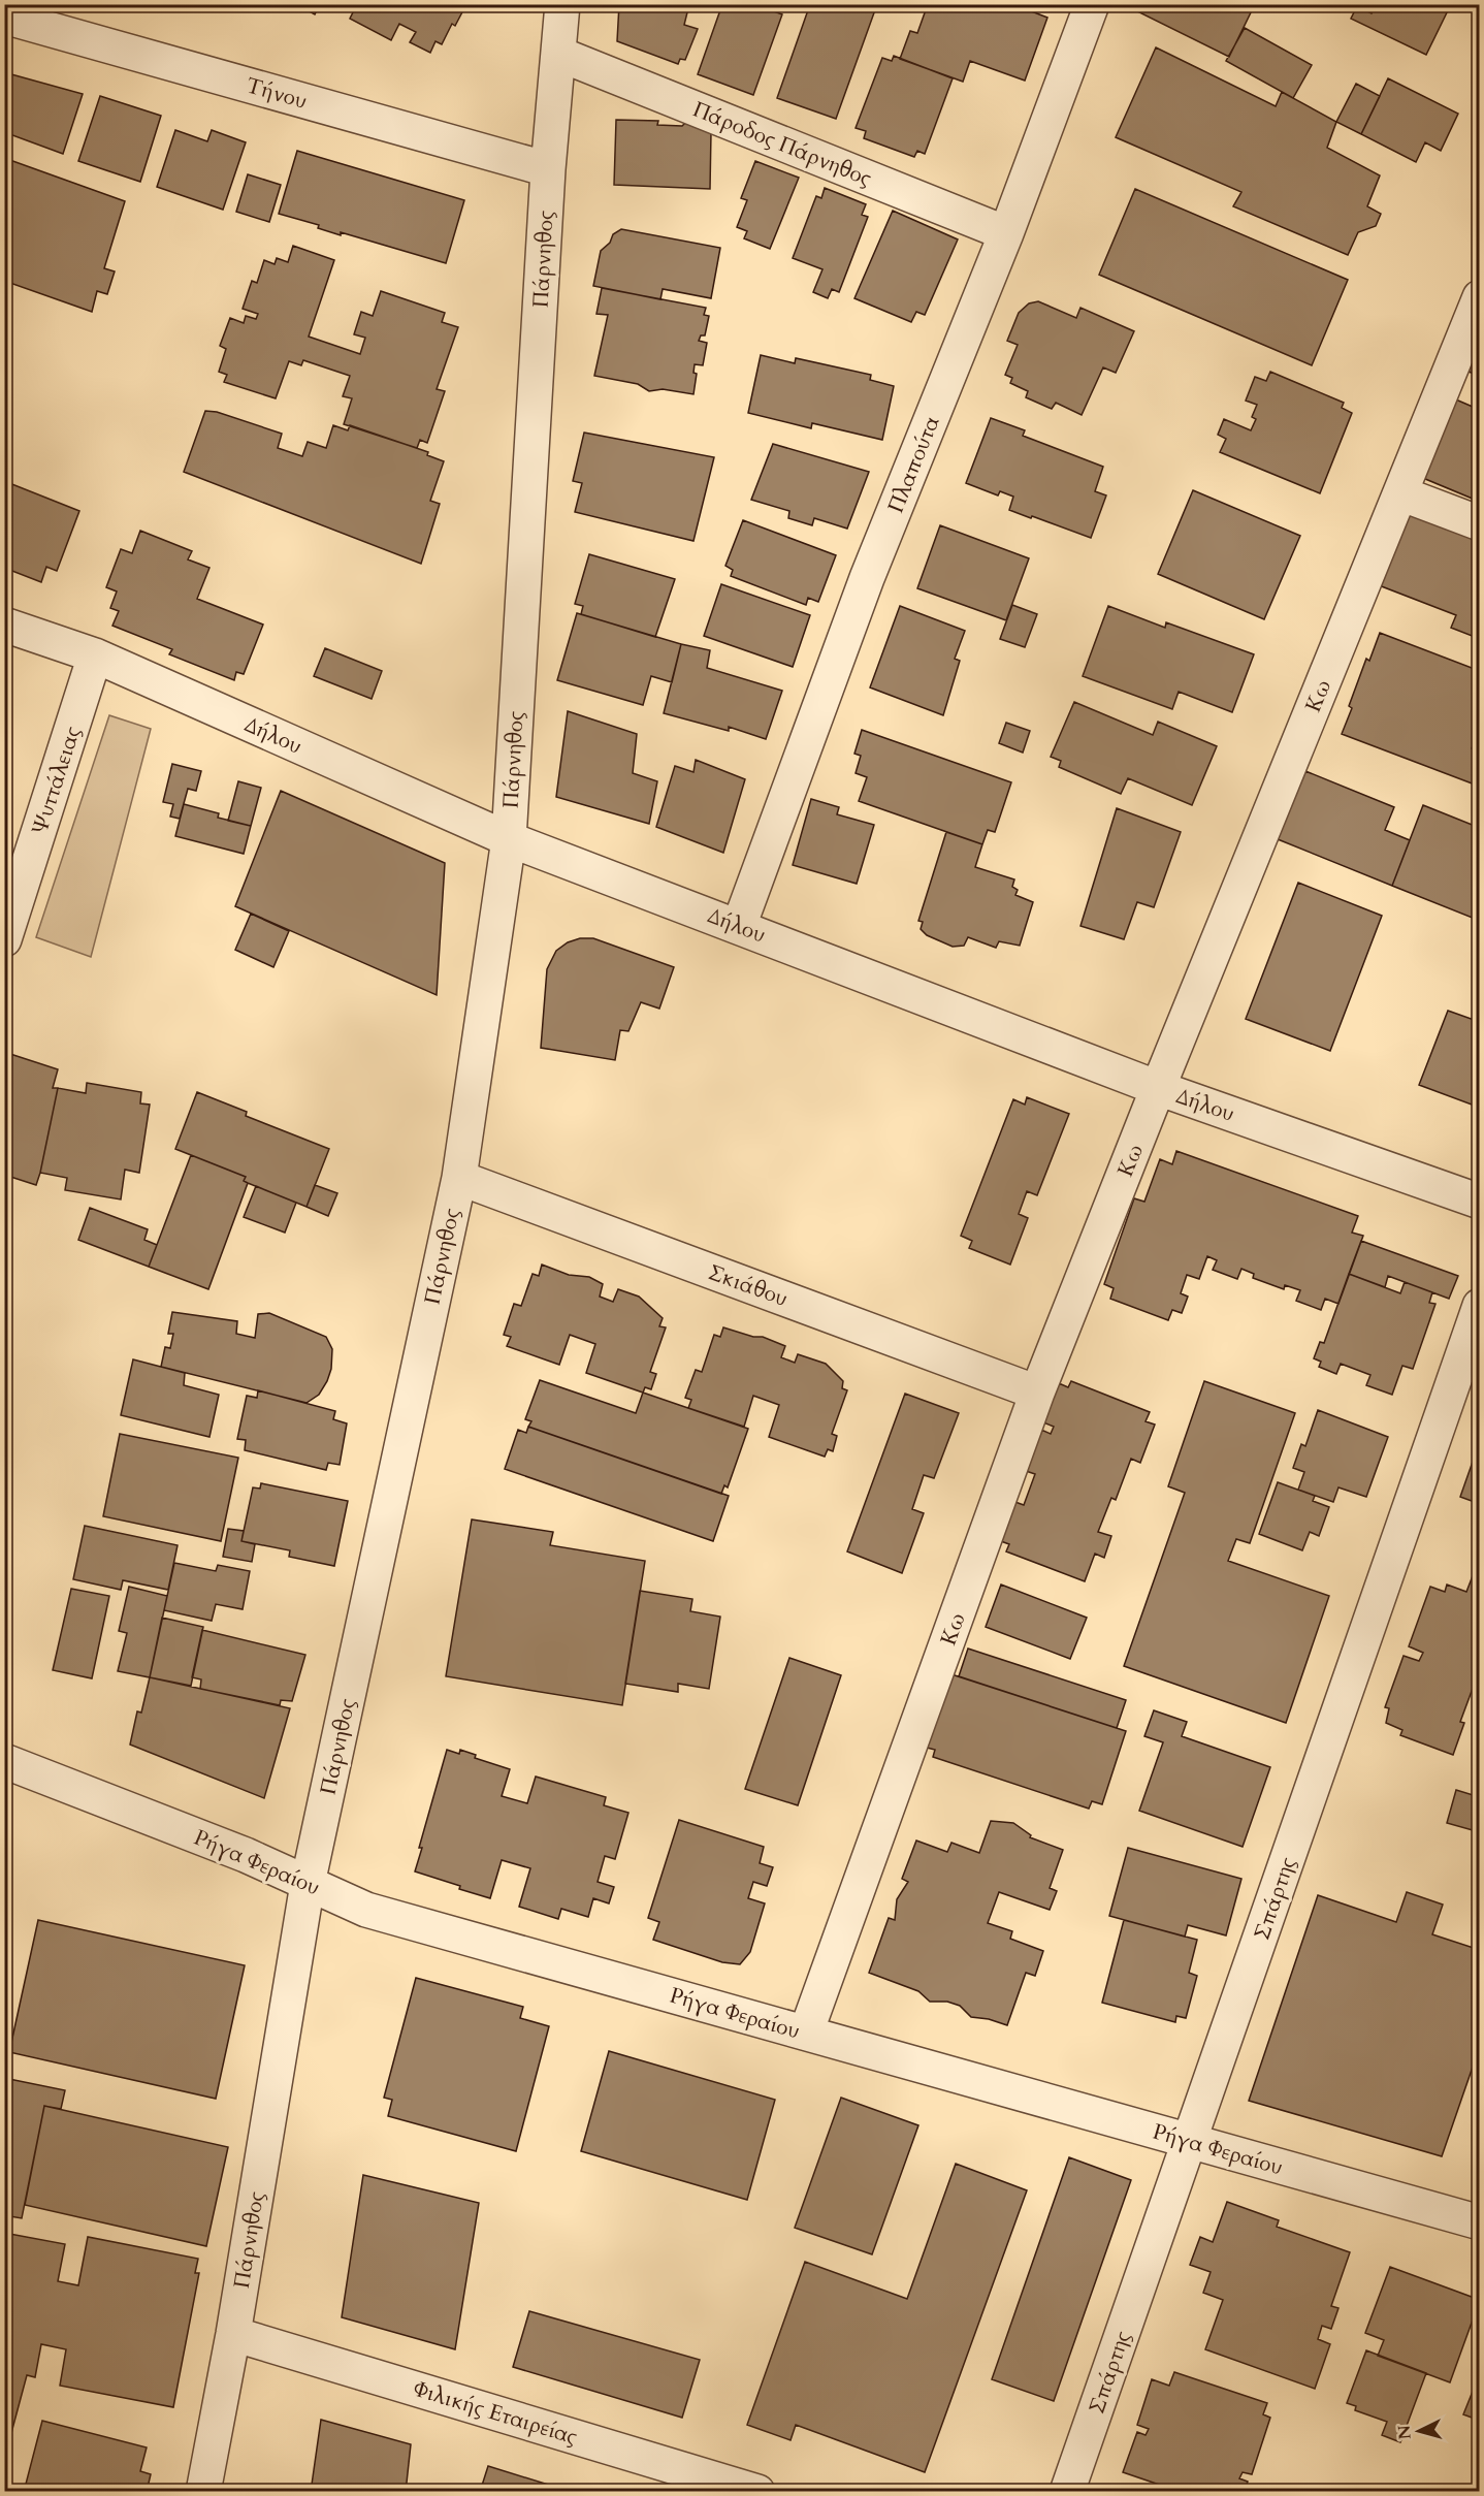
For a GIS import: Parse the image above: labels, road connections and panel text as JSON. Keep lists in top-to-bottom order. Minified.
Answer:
{"streets":{"street":["Τήνου","Πάροδος Πάρνηθος","Πάρνηθος","Πλαπούτα","Κω","Δήλου","Ψυττάλειας","Σκιάθου","Ρήγα Φεραίου","Σπάρτης","Φιλικής Εταιρείας"]},"crossings":[["Τήνου","Πάρνηθος"],["Πάροδος Πάρνηθος","Πάρνηθος"],["Πάροδος Πάρνηθος","Πλαπούτα"],["Πάρνηθος","Δήλου"],["Πάρνηθος","Σκιάθου"],["Πάρνηθος","Ρήγα Φεραίου"],["Πάρνηθος","Φιλικής Εταιρείας"],["Πλαπούτα","Δήλου"],["Κω","Δήλου"],["Κω","Σκιάθου"],["Κω","Ρήγα Φεραίου"],["Δήλου","Ψυττάλειας"],["Ρήγα Φεραίου","Σπάρτης"]],"north":"left"}
